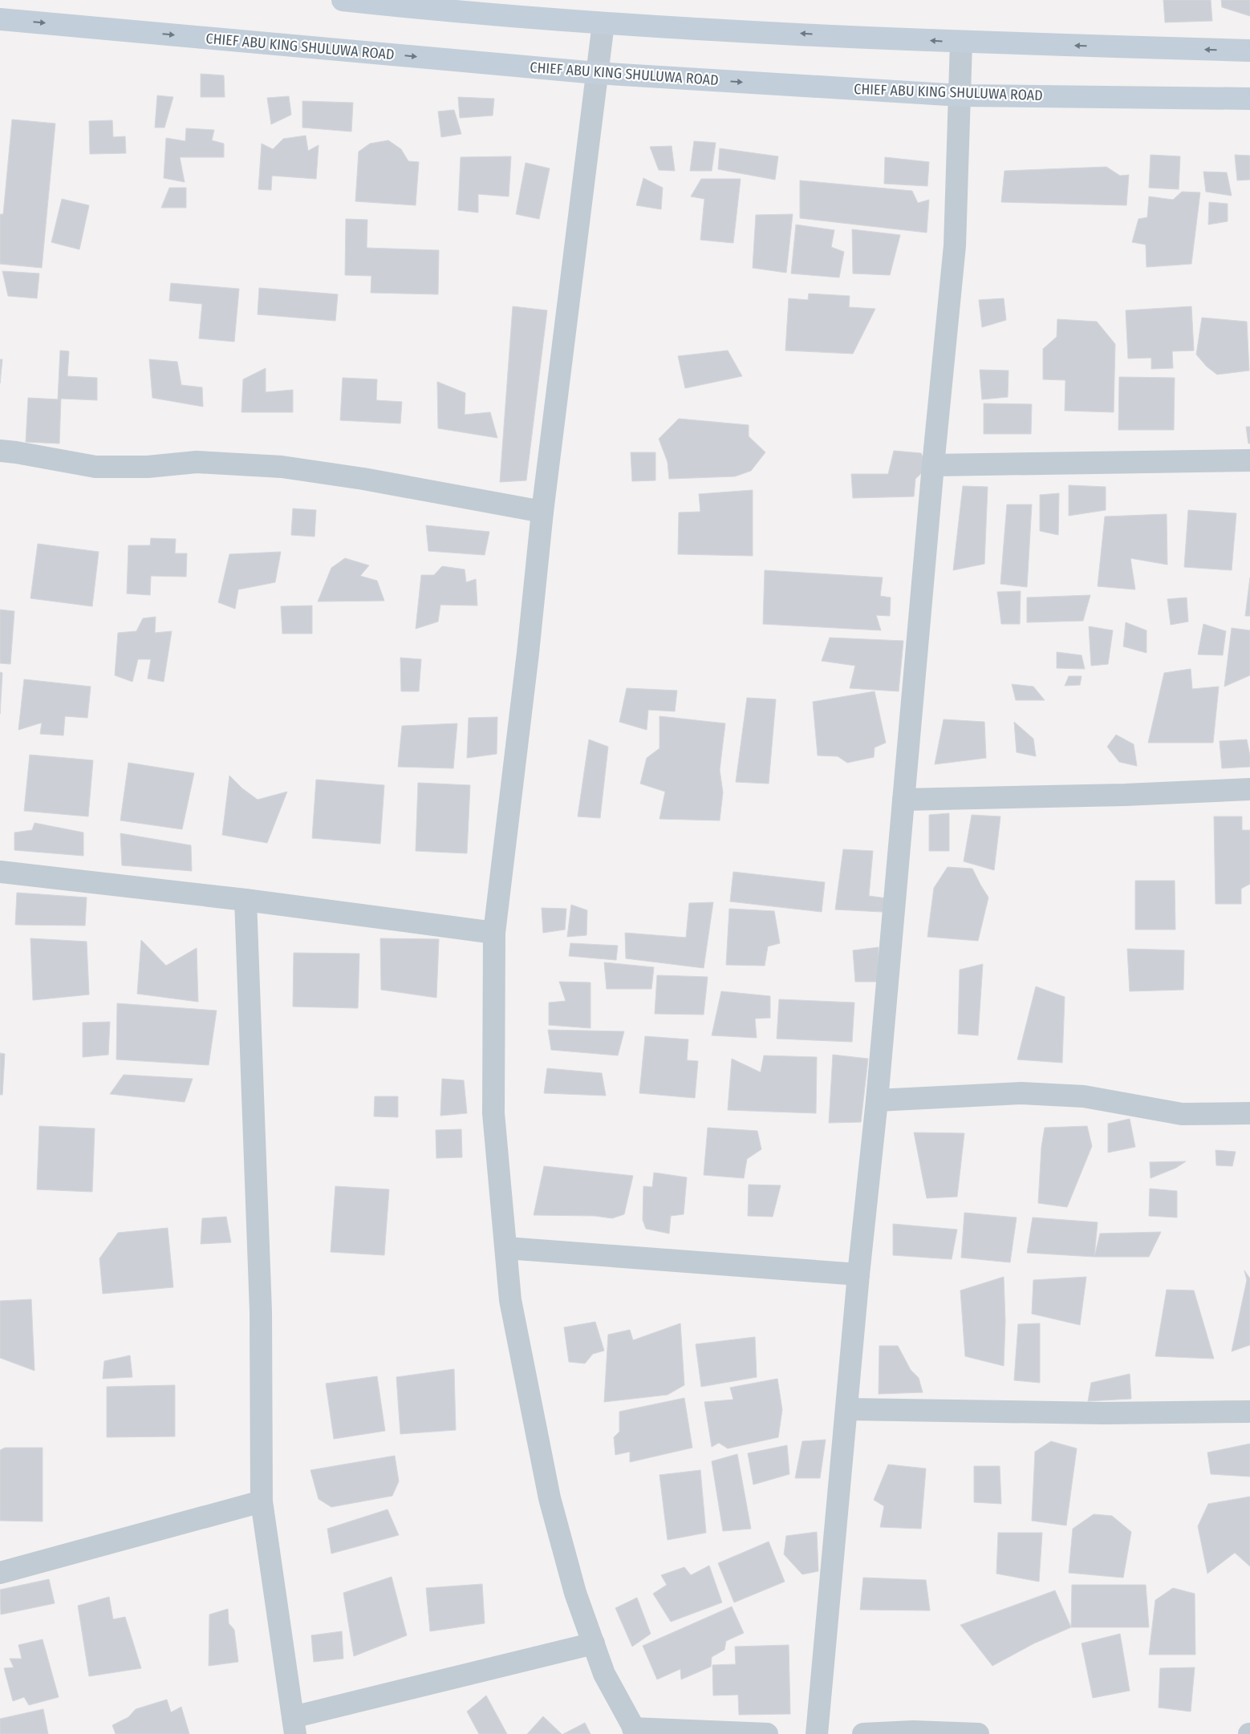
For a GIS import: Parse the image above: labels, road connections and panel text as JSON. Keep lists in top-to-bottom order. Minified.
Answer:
{"streets":{"street":["CHIEF ABU KING SHULUWA ROAD"]}}
